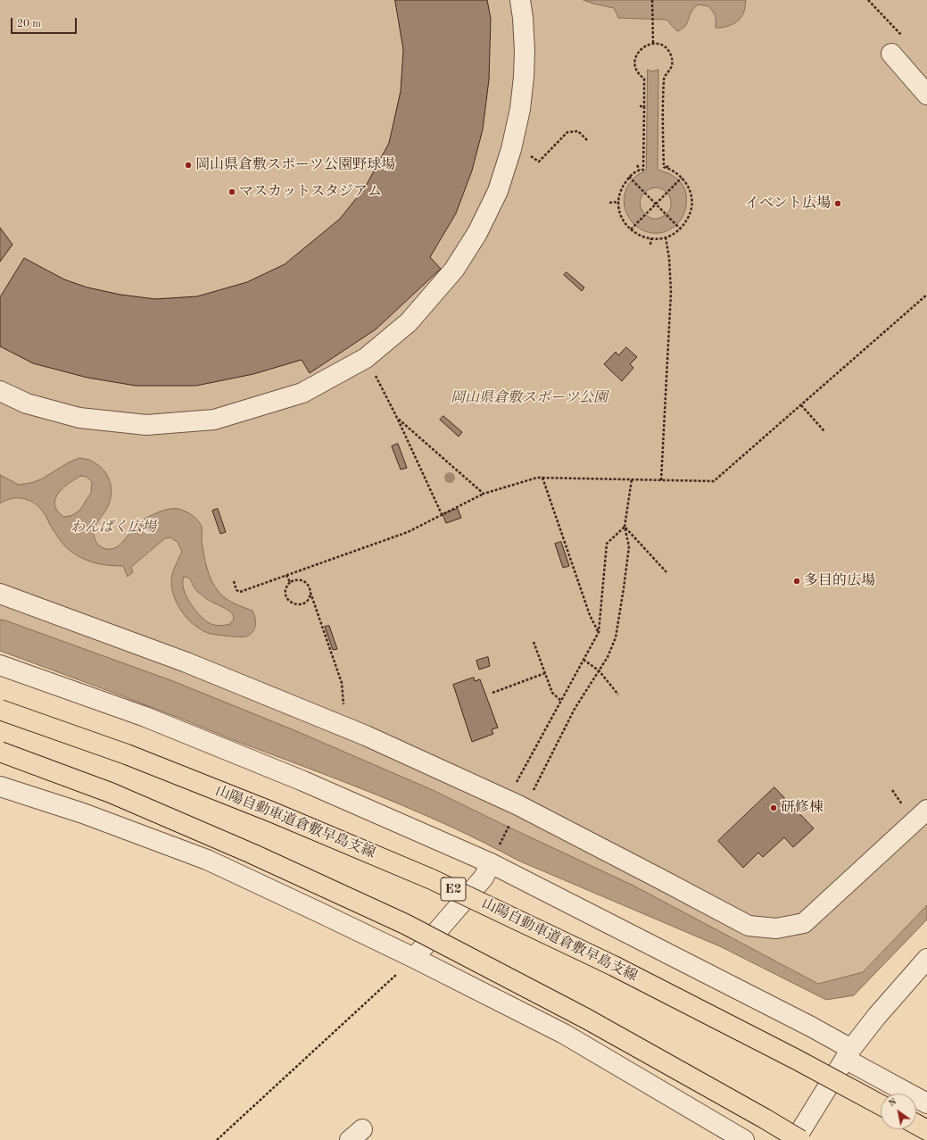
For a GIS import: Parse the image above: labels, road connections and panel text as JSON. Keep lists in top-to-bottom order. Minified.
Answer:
{"streets":{"highway":["山陽自動車道倉敷早島支線","E2"]},"parks":["岡山県倉敷スポーツ公園","わんぱく広場"],"places":["岡山県倉敷スポーツ公園野球場","マスカットスタジアム","イベント広場","多目的広場","研修棟"],"scale_bar":"20 m","north":"top left"}
